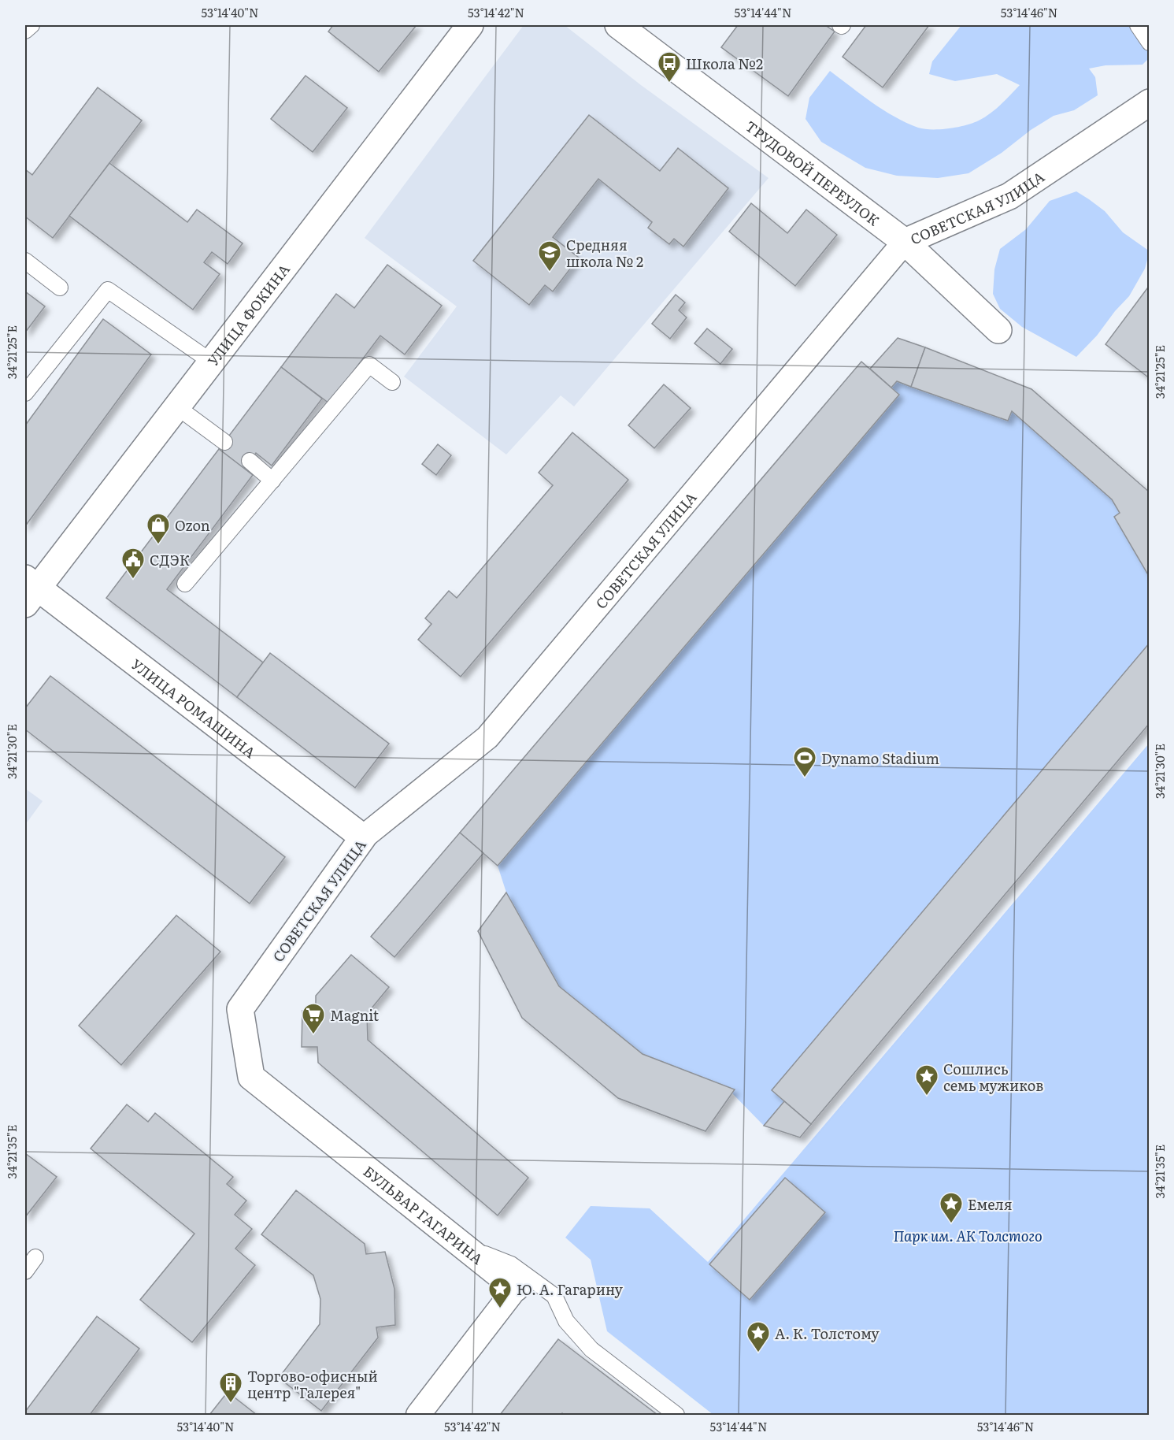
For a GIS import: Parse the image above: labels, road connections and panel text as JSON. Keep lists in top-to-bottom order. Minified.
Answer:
{"streets":{"main road":["ТРУДОВОЙ ПЕРЕУЛОК","СОВЕТСКАЯ УЛИЦА","УЛИЦА ФОКИНА","УЛИЦА РОМАШИНА","БУЛЬВАР ГАГАРИНА"]},"crossings":[["ТРУДОВОЙ ПЕРЕУЛОК","СОВЕТСКАЯ УЛИЦА"],["СОВЕТСКАЯ УЛИЦА","УЛИЦА РОМАШИНА"],["СОВЕТСКАЯ УЛИЦА","БУЛЬВАР ГАГАРИНА"],["УЛИЦА ФОКИНА","УЛИЦА РОМАШИНА"]],"parks":["Парк им. АК Толстого"],"places":{"bus stop":["Школа №2"],"school or university":["Средняя школа № 2"],"shop":["Ozon"],"public building":["СДЭК"],"sports":["Dynamo Stadium"],"supermarket":["Magnit"],"place":["Сошлись семь мужиков","Емеля","Ю. А. Гагарину","А. К. Толстому"],"building":["Торгово-офисный центр \"Галерея\""]},"coordinates":["53°14'40\"N","53°14'42\"N","53°14'44\"N","53°14'46\"N","34°21'25\"E","34°21'30\"E","34°21'35\"E"]}
